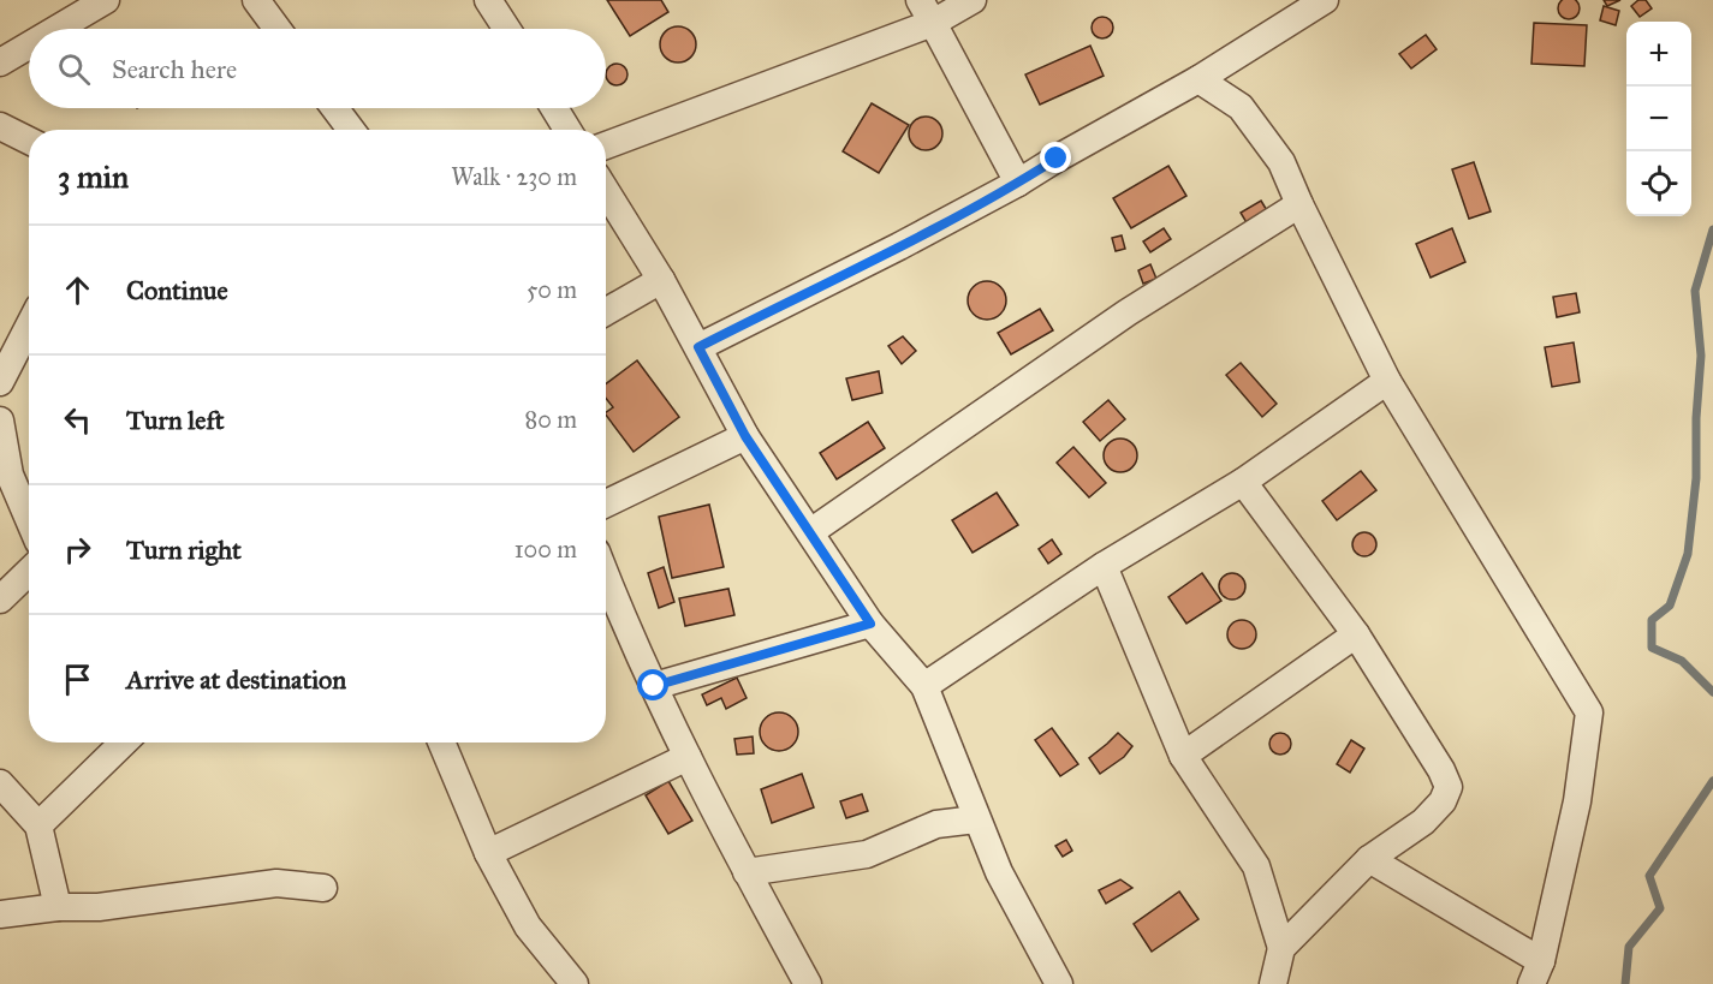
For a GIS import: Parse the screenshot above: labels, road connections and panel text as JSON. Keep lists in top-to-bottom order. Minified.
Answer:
{"page":{"map_buttons":["+","−"],"search":"Search here","heading":["3 min","Walk · 230 m"],"list":[["Continue","50 m"],["Turn left","80 m"],["Turn right","100 m"],"Arrive at destination"]}}
